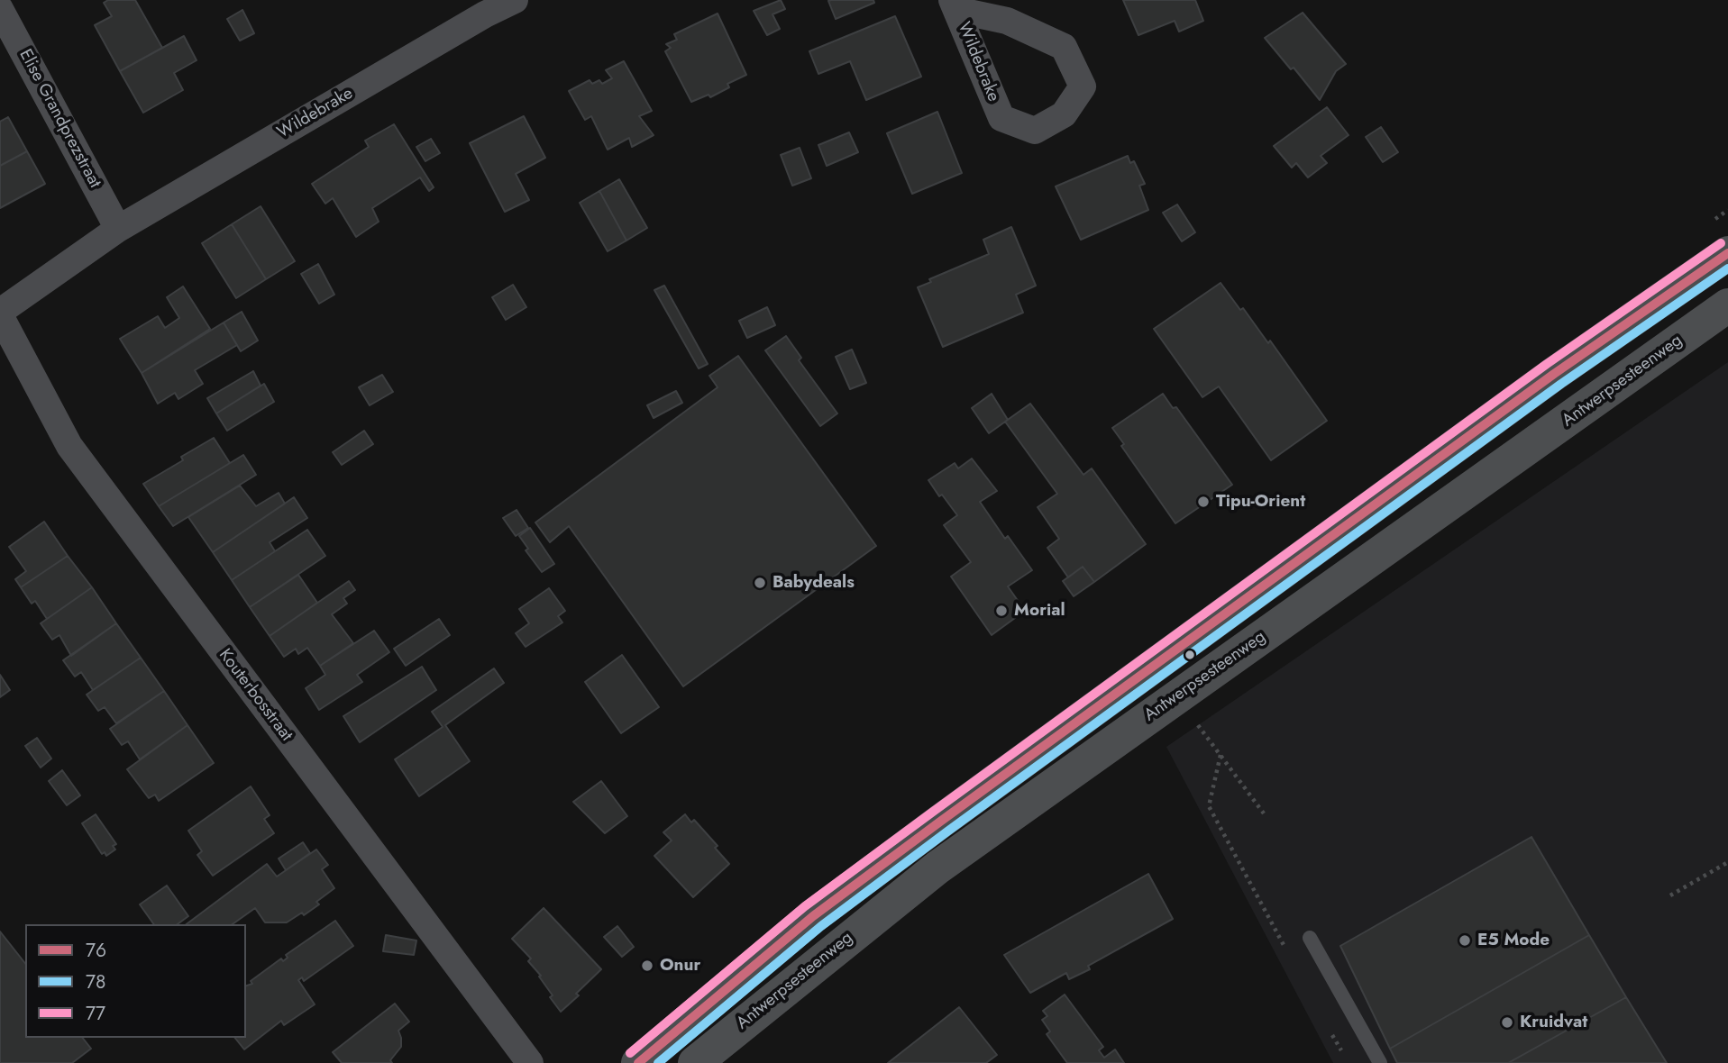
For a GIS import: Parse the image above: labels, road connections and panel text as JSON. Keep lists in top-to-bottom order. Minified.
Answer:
{"streets":{"main road":["Antwerpsesteenweg"],"street":["Wildebrake","Elise Grandprezstraat","Kouterbosstraat"]},"crossings":[["Wildebrake","Elise Grandprezstraat"],["Wildebrake","Kouterbosstraat"],["Elise Grandprezstraat","Kouterbosstraat"]],"places":["Tipu-Orient","Babydeals","Morial","E5 Mode","Onur","Kruidvat"],"lines":["transit line 77","transit line 76","transit line 78"],"legend":["76","78","77"]}
